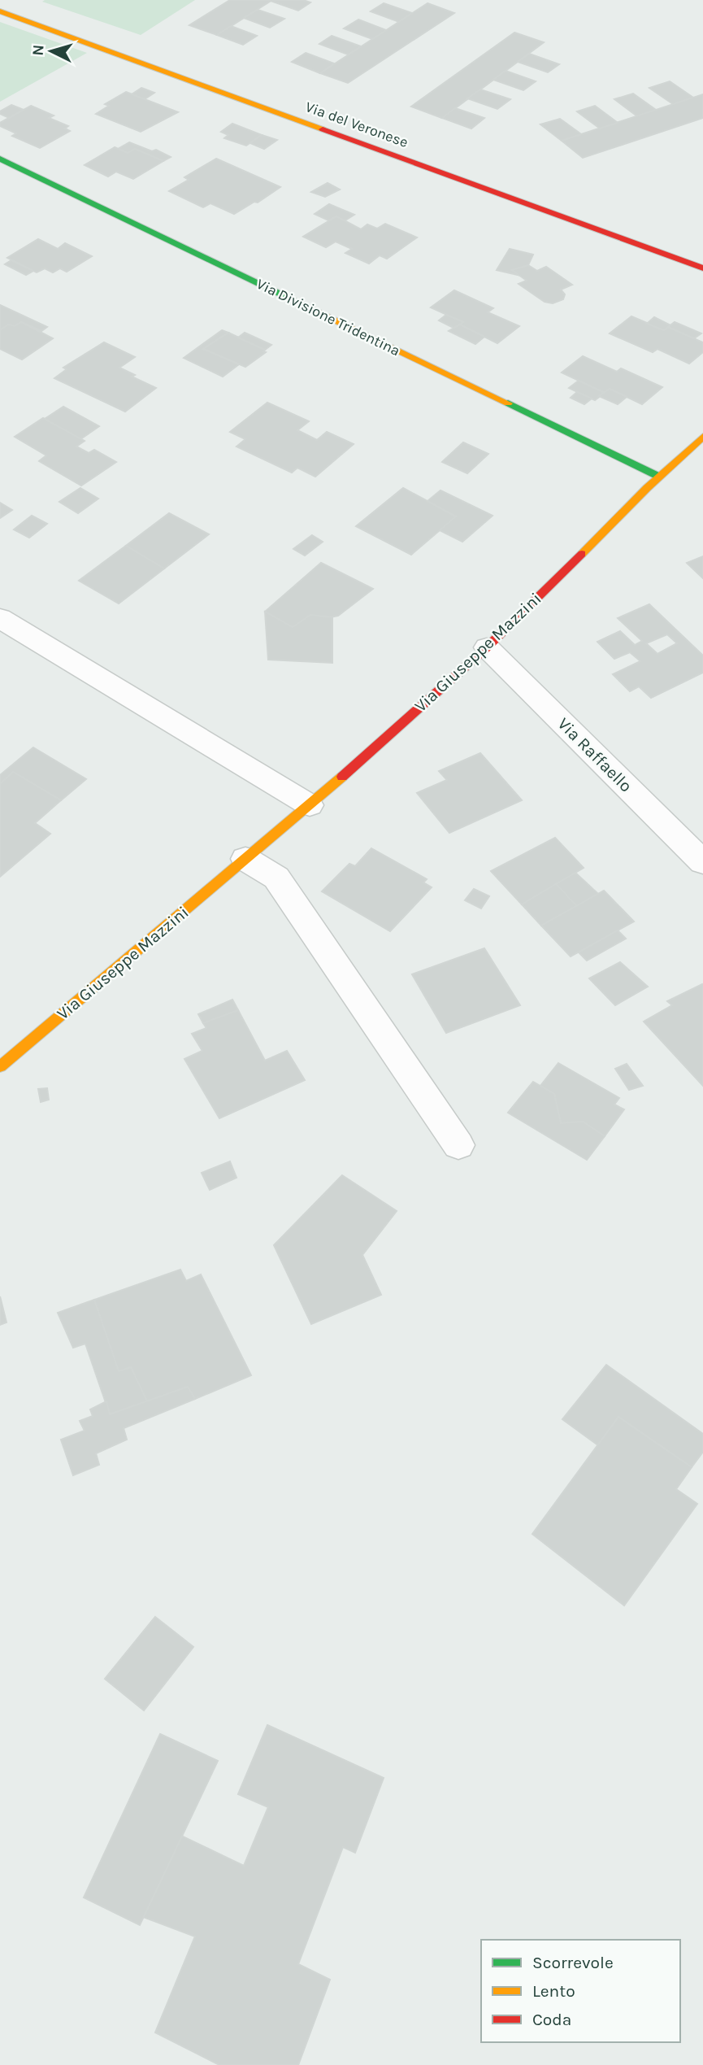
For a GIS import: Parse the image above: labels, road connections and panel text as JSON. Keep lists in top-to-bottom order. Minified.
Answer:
{"streets":{"street":["Via del Veronese","Via Divisione Tridentina","Via Giuseppe Mazzini","Via Raffaello"]},"crossings":[["Via Divisione Tridentina","Via Giuseppe Mazzini"],["Via Giuseppe Mazzini","Via Raffaello"]],"legend":["Scorrevole","Lento","Coda"],"north":"left"}
